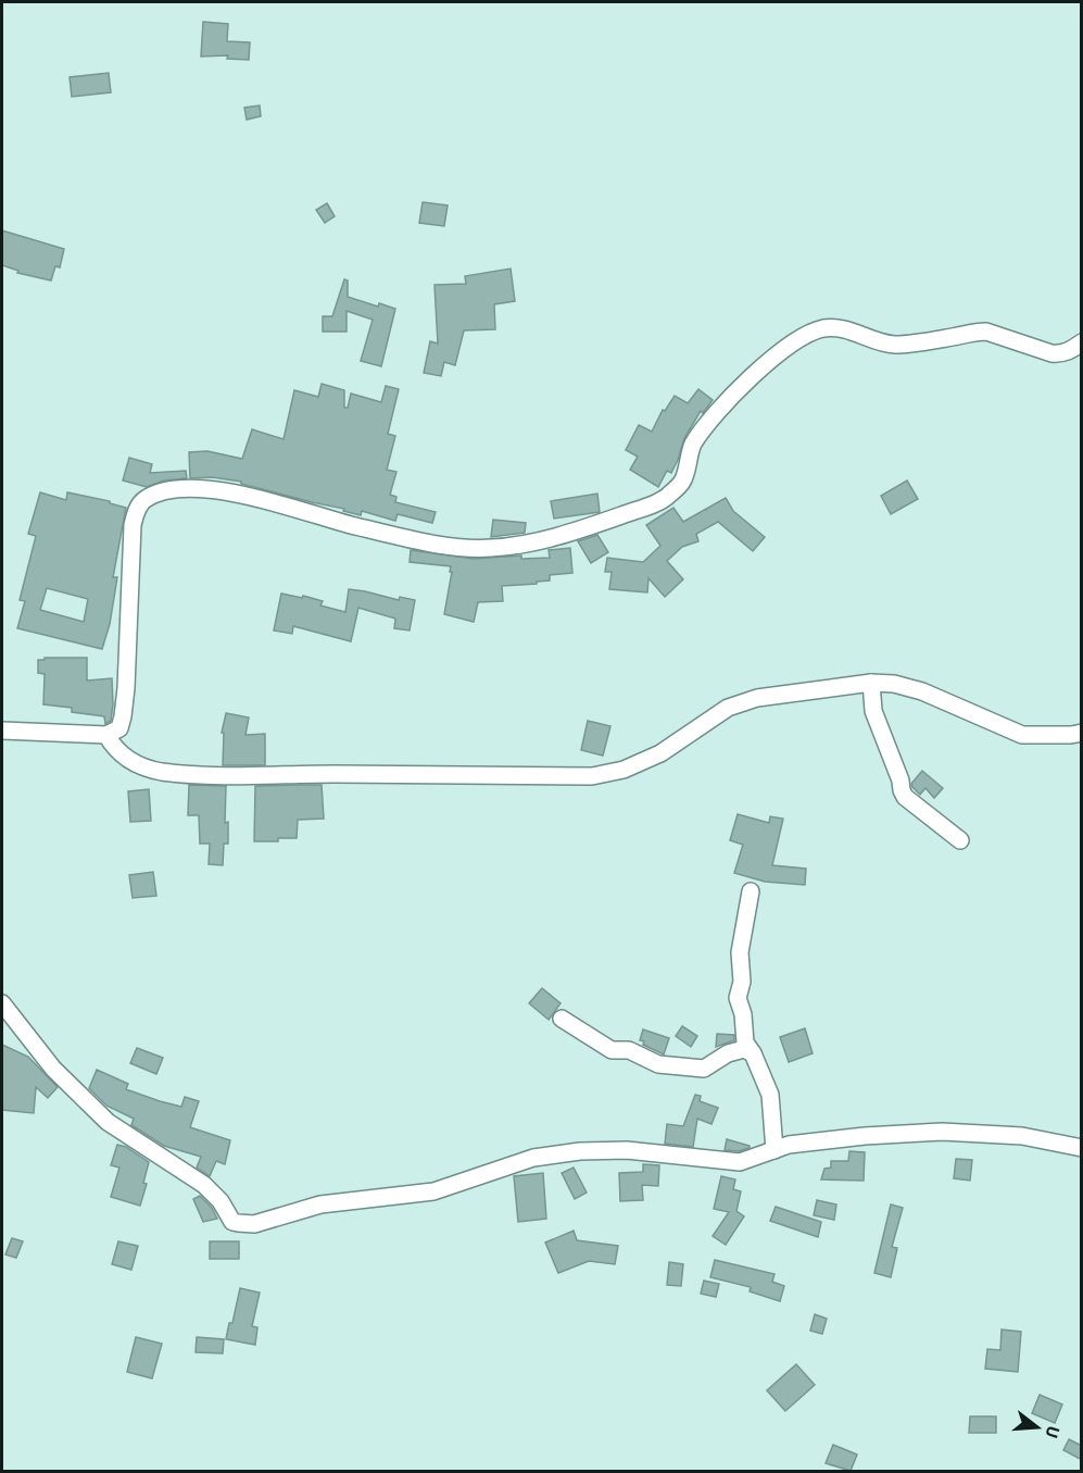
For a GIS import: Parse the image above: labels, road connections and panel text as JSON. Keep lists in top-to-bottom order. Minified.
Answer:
{"north":"right"}
